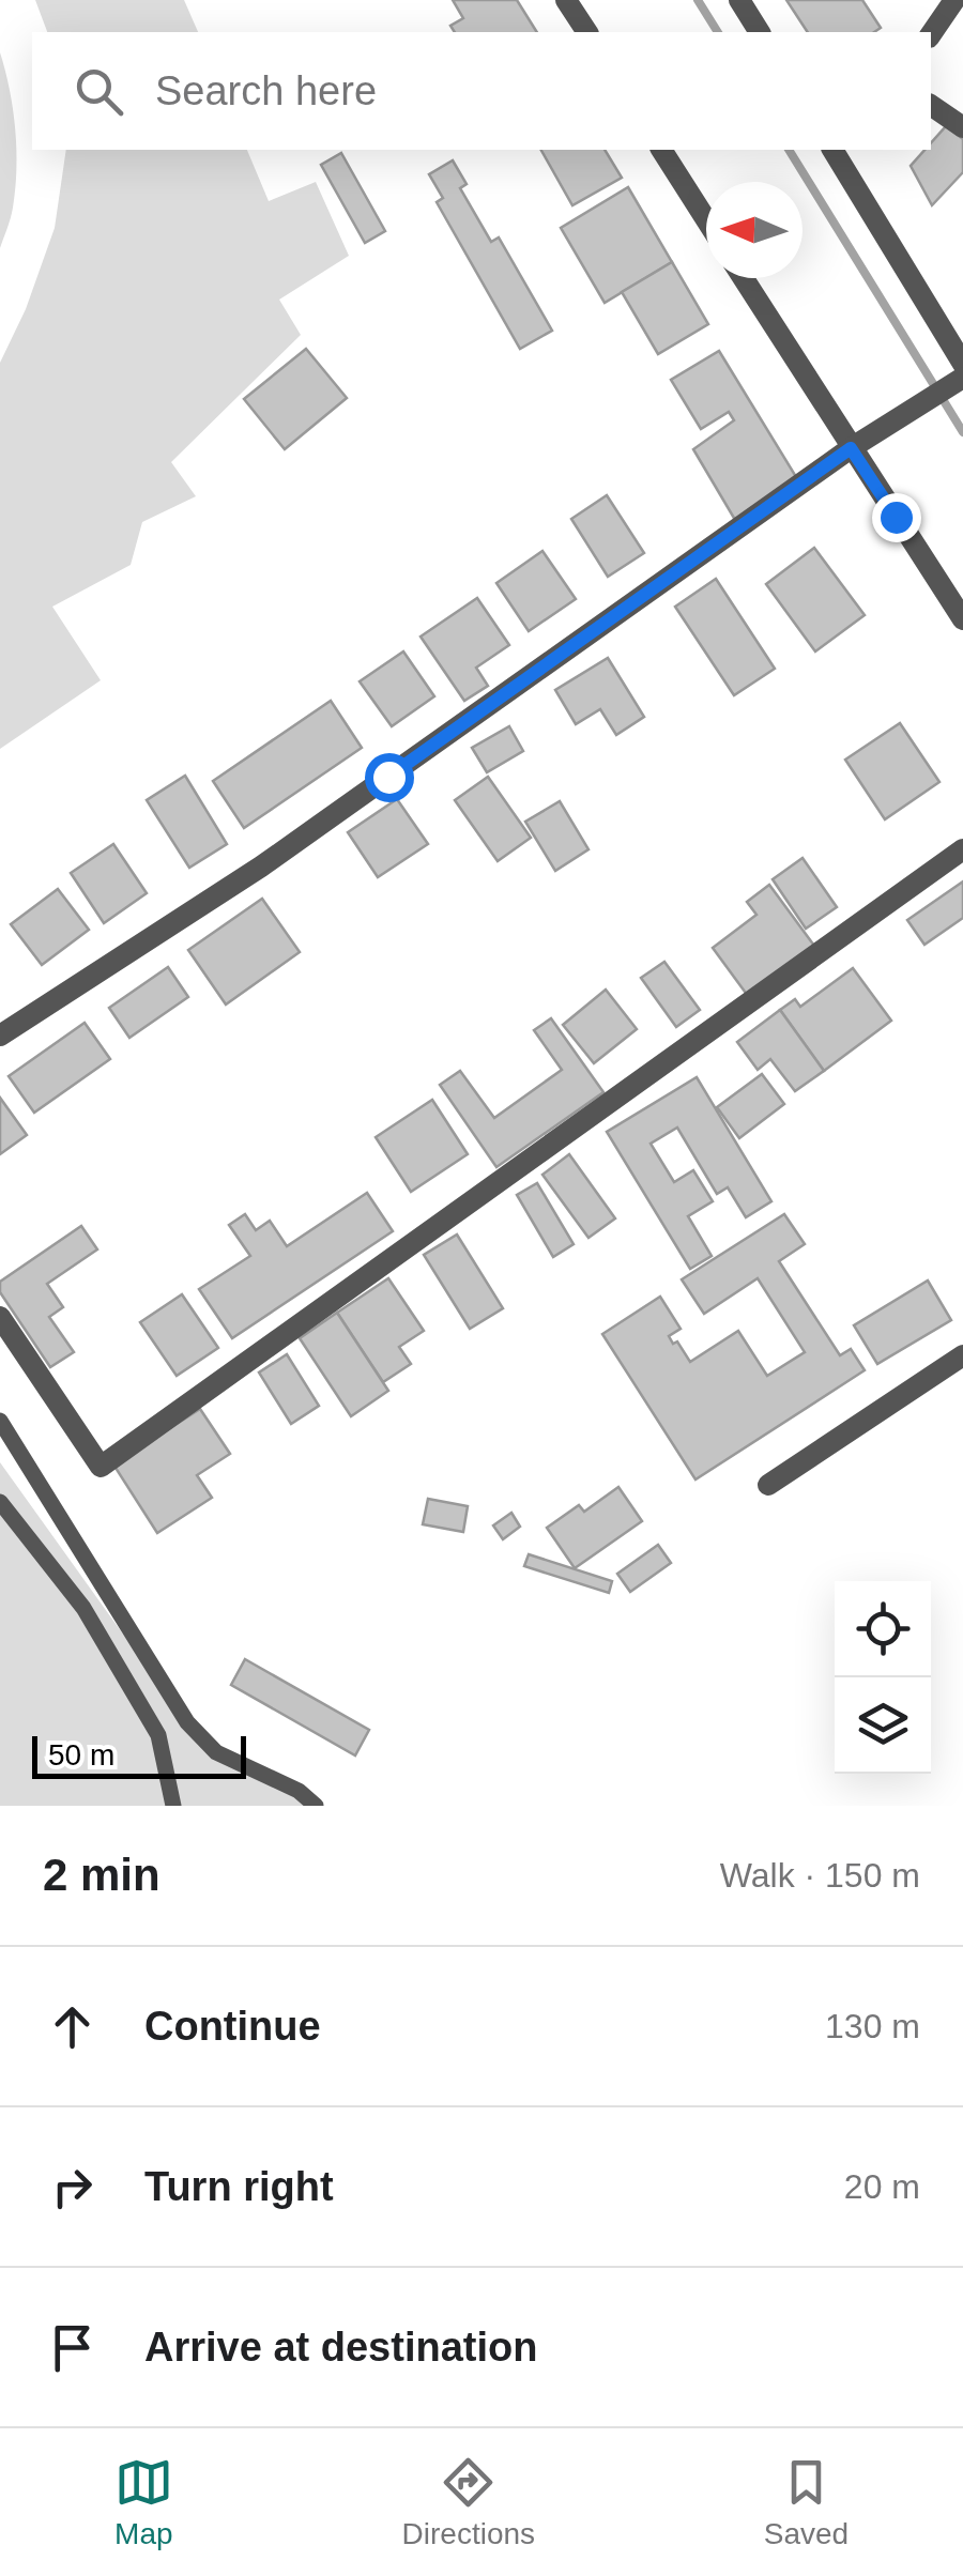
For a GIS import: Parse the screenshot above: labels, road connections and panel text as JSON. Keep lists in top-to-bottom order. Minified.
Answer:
{"scale_bar":"50 m","north":"left","page":{"search":"Search here","scale":"50 m","heading":["2 min","Walk · 150 m"],"list":[["Continue","130 m"],["Turn right","20 m"],"Arrive at destination"],"nav":["Map","Directions","Saved"]}}
